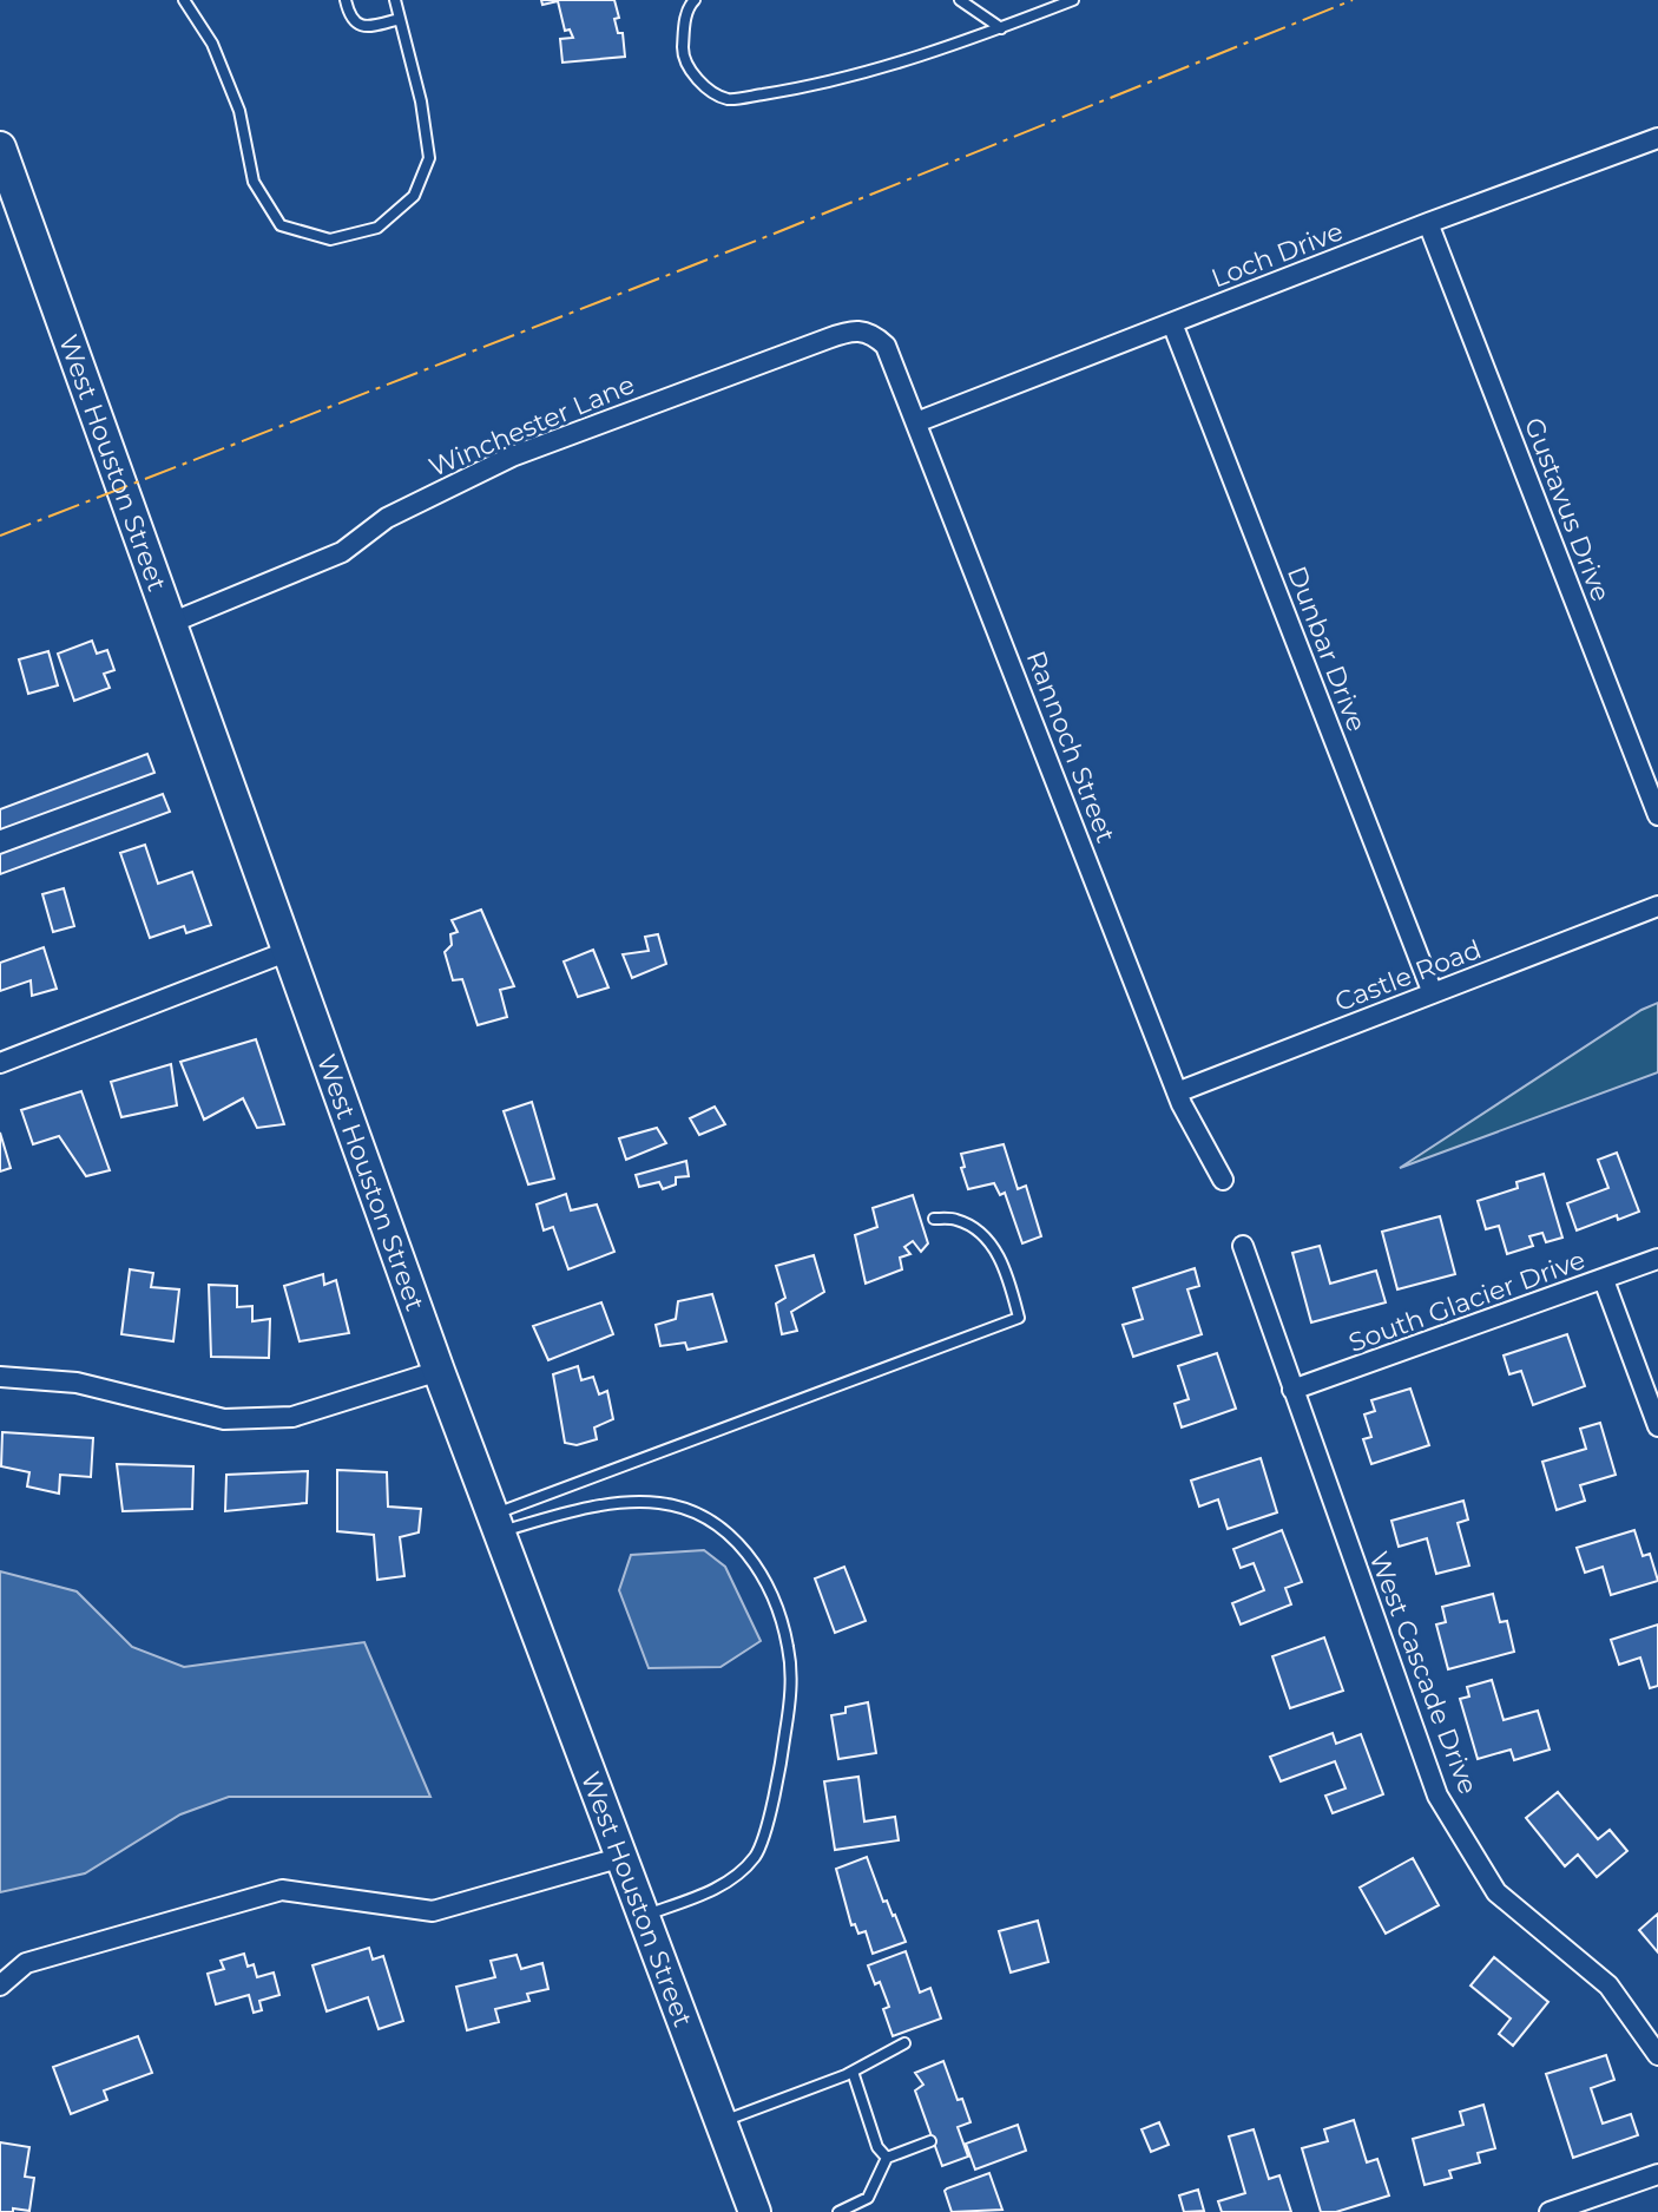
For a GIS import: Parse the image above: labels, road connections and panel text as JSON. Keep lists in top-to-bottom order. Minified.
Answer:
{"streets":{"main road":["West Houston Street"],"street":["Loch Drive","Winchester Lane","Gustavus Drive","Dunbar Drive","Rannoch Street","Castle Road","South Glacier Drive","West Cascade Drive"]},"crossings":[["Loch Drive","Gustavus Drive"],["Loch Drive","Dunbar Drive"],["Loch Drive","Rannoch Street"],["Winchester Lane","West Houston Street"],["Winchester Lane","Rannoch Street"],["Dunbar Drive","Castle Road"],["Rannoch Street","Castle Road"],["South Glacier Drive","West Cascade Drive"]]}
